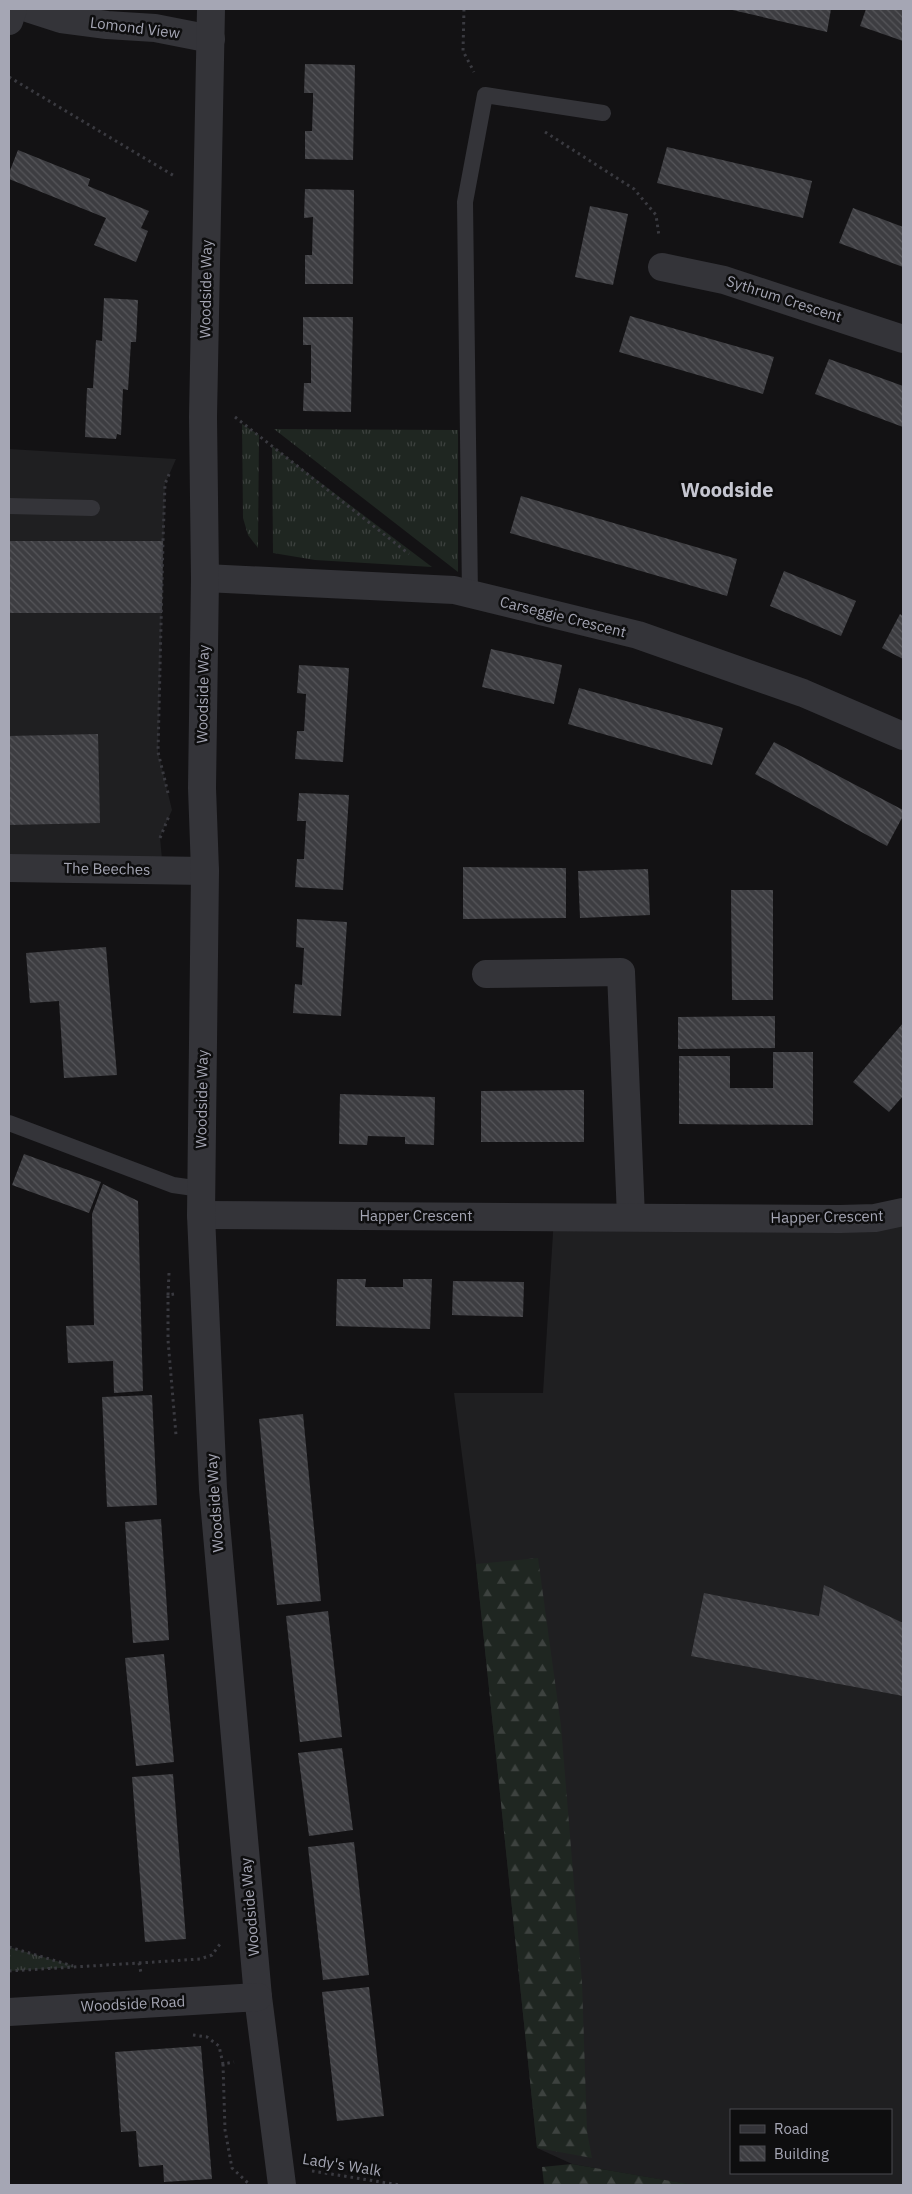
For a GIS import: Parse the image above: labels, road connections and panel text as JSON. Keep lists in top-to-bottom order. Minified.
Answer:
{"streets":{"street":["Lomond View","Woodside Way","Sythrum Crescent","Carseggie Crescent","The Beeches","Happer Crescent","Woodside Road"],"path":["Lady's Walk"]},"crossings":[["Lomond View","Woodside Way"],["Woodside Way","Carseggie Crescent"],["Woodside Way","The Beeches"],["Woodside Way","Happer Crescent"],["Woodside Way","Woodside Road"],["Woodside Way","Lady's Walk"]],"districts":["Woodside"],"legend":["Road","Building"]}
